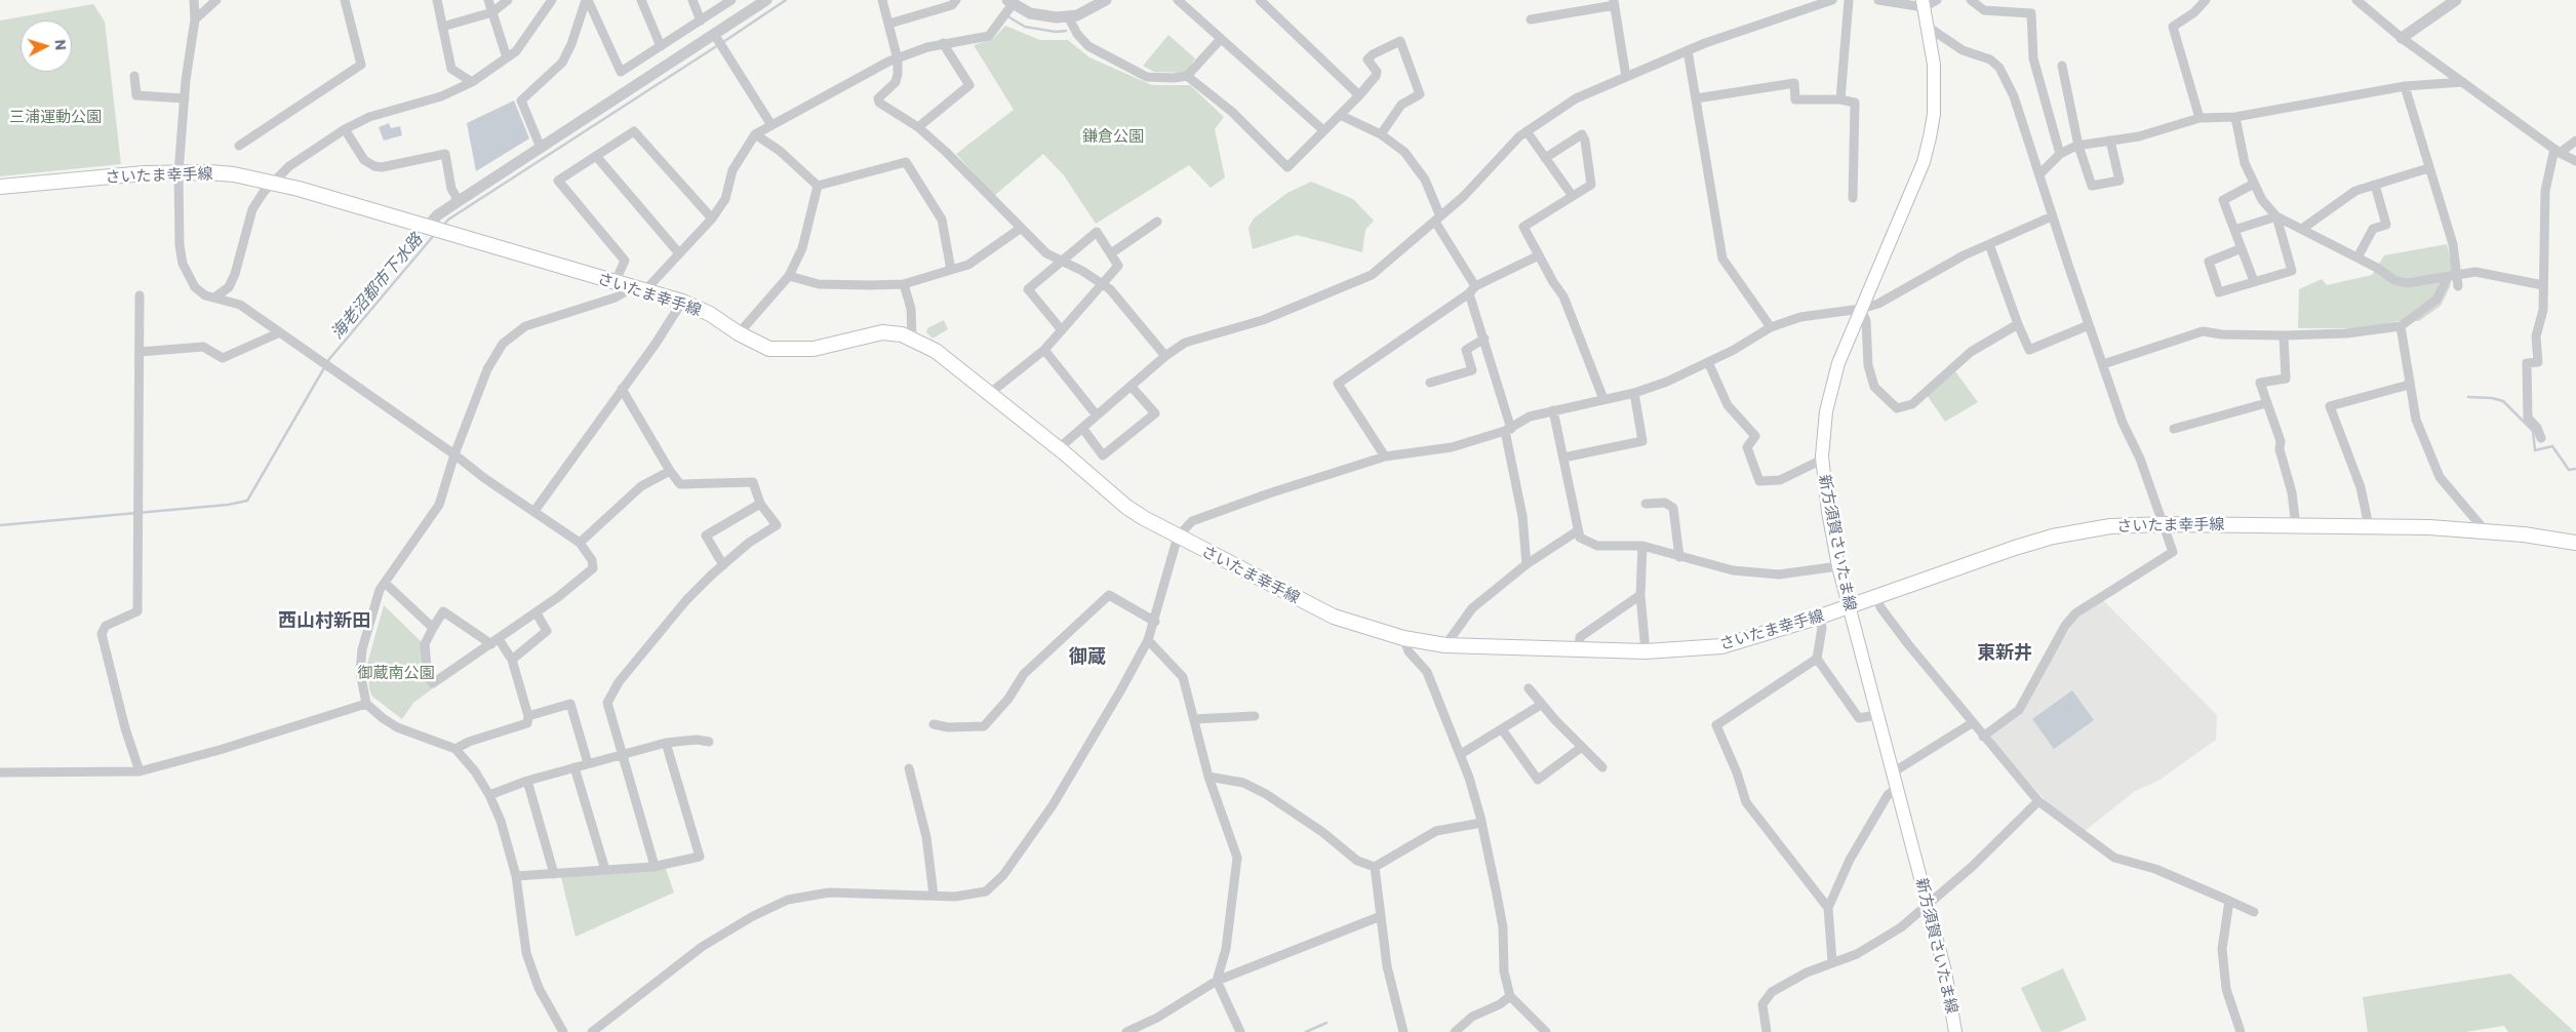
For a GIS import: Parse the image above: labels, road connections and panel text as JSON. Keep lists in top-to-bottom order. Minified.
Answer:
{"streets":{"main road":["さいたま幸手線","新方須賀さいたま線"]},"crossings":[["さいたま幸手線","新方須賀さいたま線"]],"districts":["西山村新田","東新井","御蔵"],"water":["海老沼都市下水路"],"parks":["三浦運動公園","鎌倉公園","御蔵南公園"],"north":"right"}
